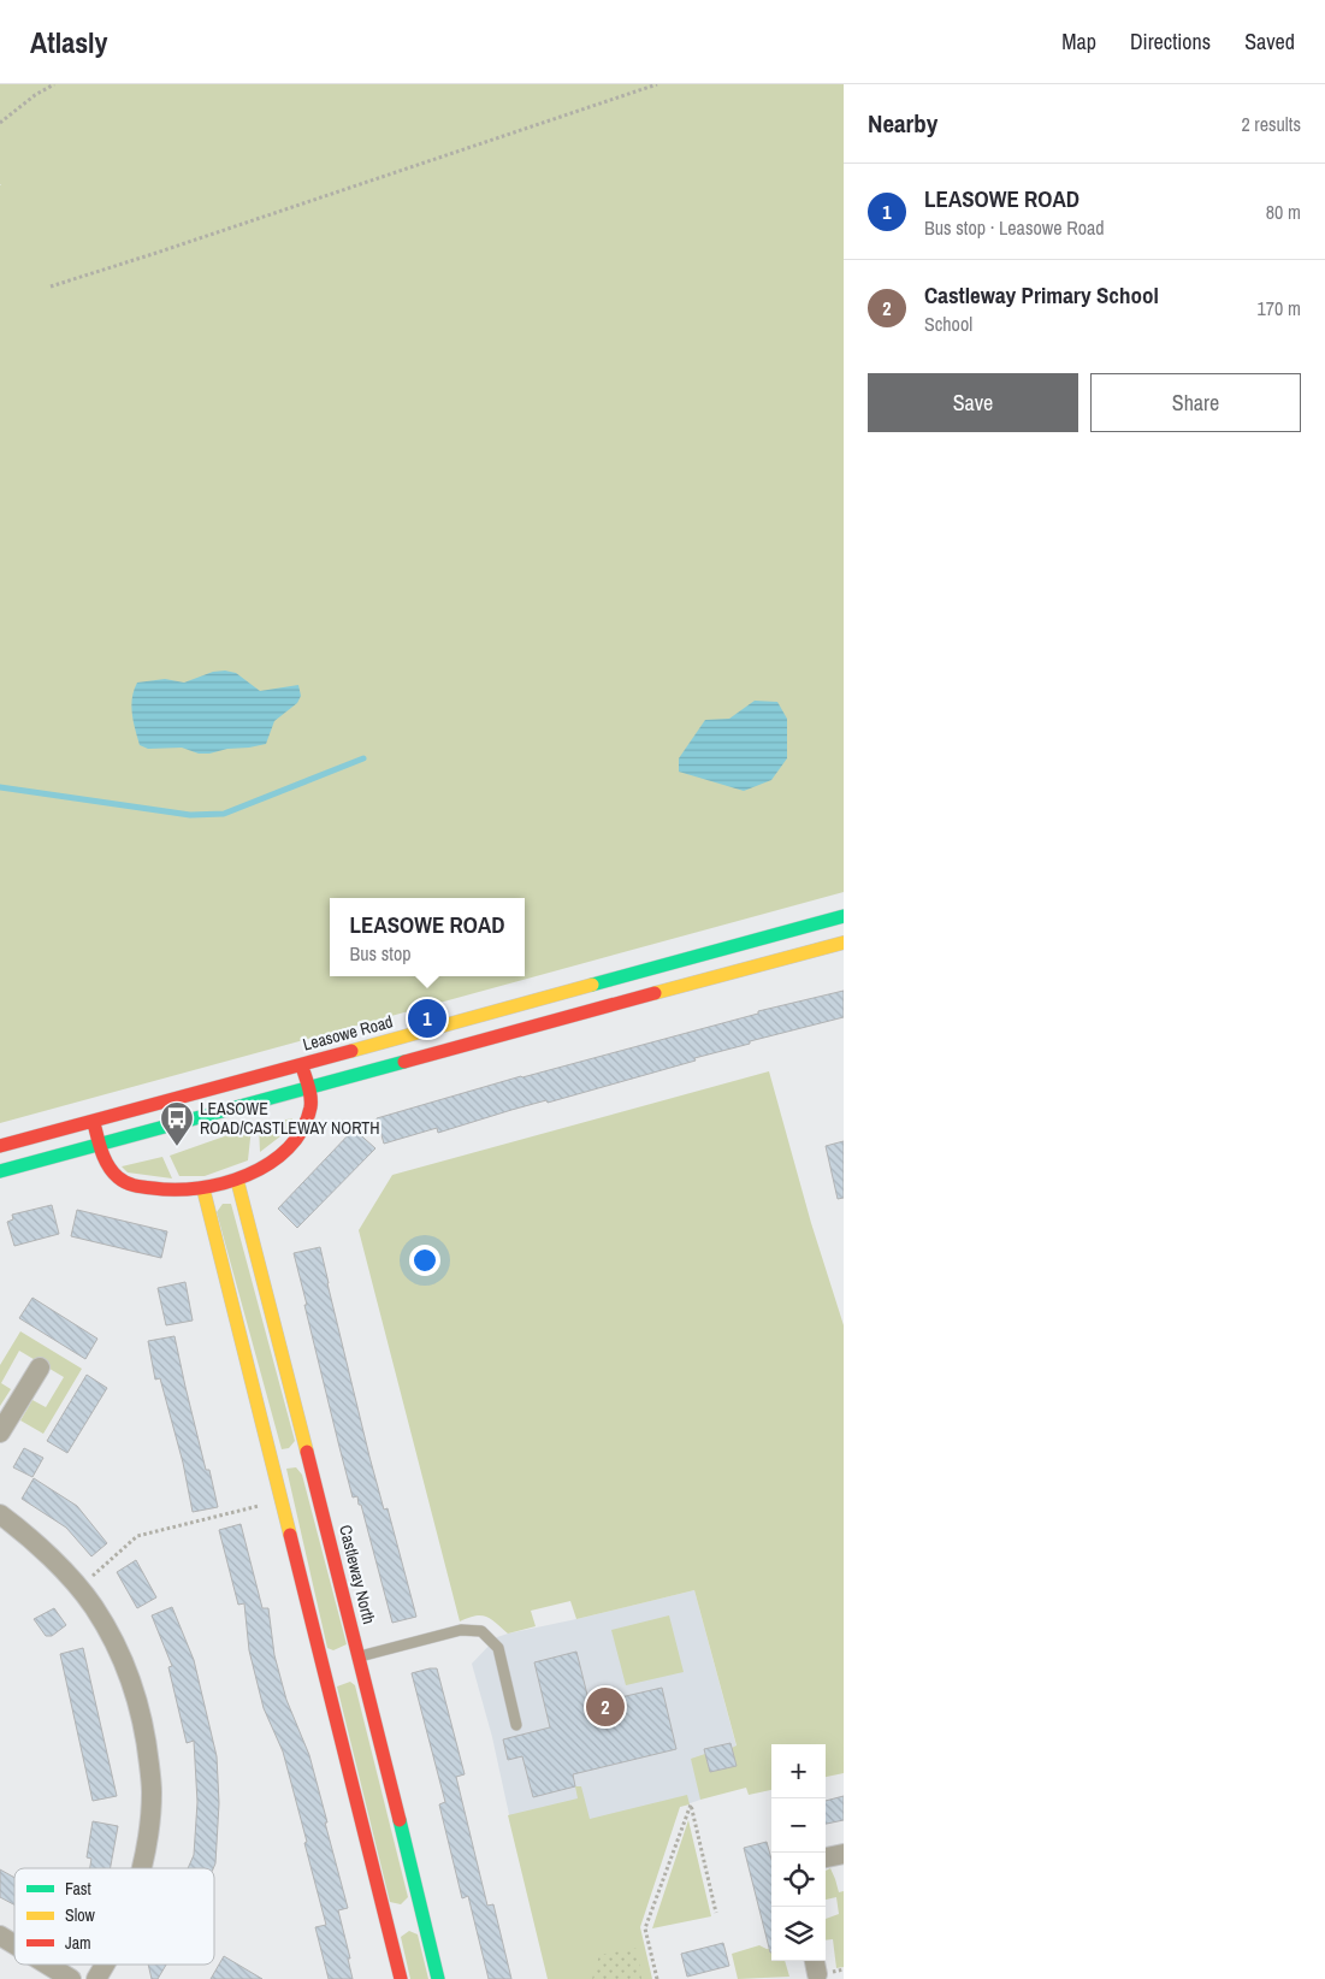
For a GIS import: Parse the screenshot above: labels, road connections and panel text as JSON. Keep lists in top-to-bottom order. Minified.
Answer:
{"streets":{"street":["Leasowe Road","Castleway North"]},"places":{"bus stop":["LEASOWE ROAD/CASTLEWAY NORTH"]},"legend":["Fast","Slow","Jam"],"page":{"header":"Atlasly","nav":["Map","Directions","Saved"],"heading":["Nearby","2 results"],"list":[{"mark":"1","name":"LEASOWE ROAD","note":"Bus stop · Leasowe Road","value":"80 m"},{"mark":"2","name":"Castleway Primary School","note":"School","value":"170 m"}],"buttons":["Save","Share"],"popup":["LEASOWE ROAD","Bus stop"],"pins":["1","2"],"map_buttons":["+","−"]}}
